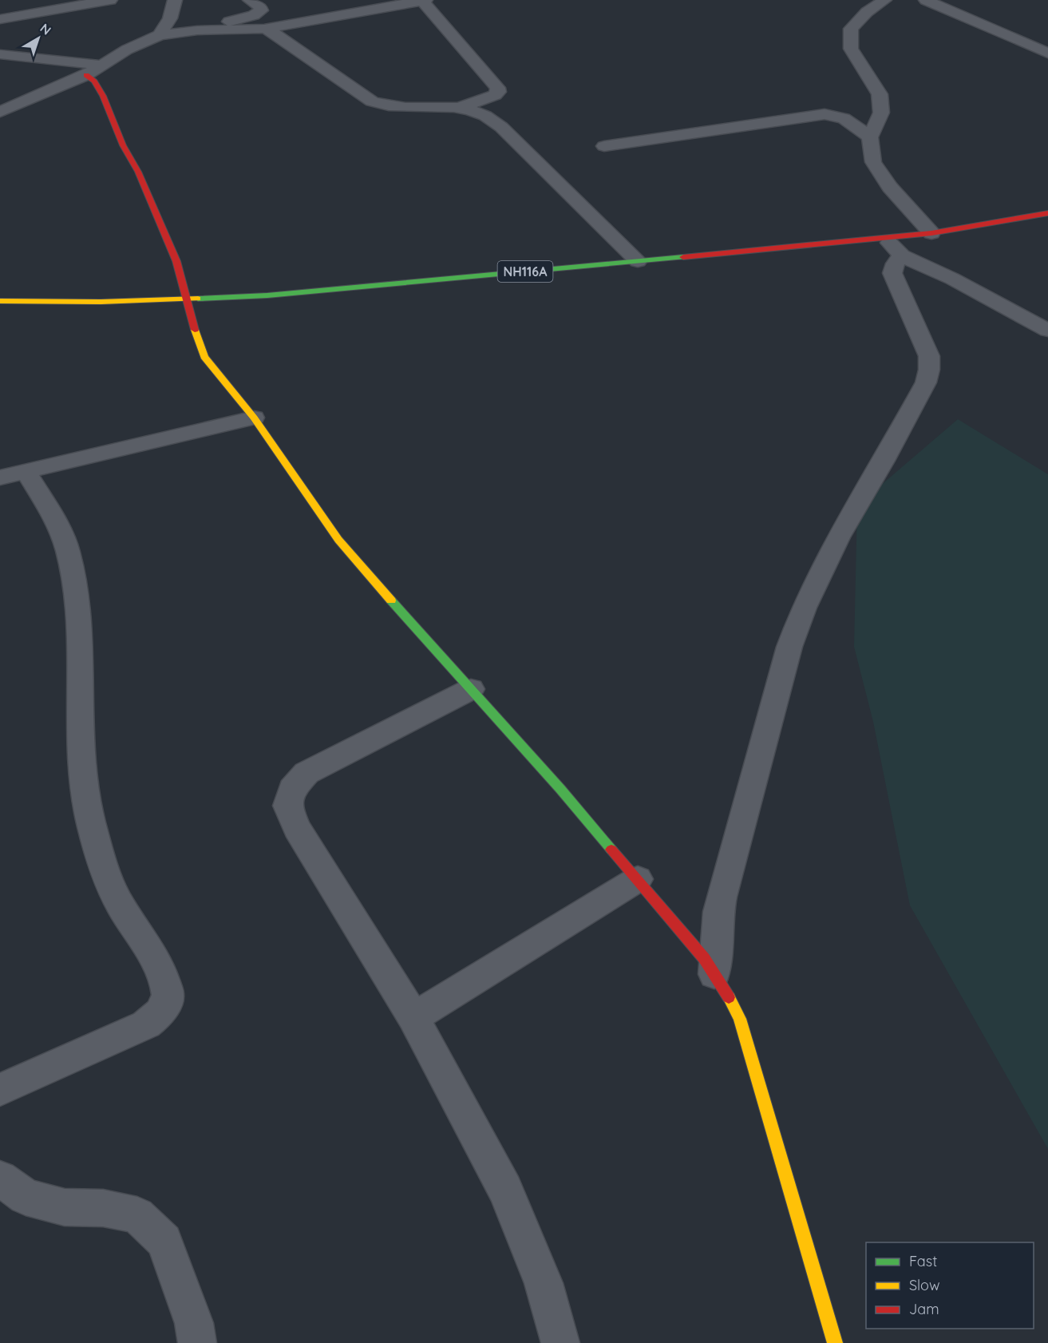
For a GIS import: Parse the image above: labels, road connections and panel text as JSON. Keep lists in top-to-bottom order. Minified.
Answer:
{"streets":{"main road":["NH116A"]},"legend":["Fast","Slow","Jam"],"north":"top right"}
